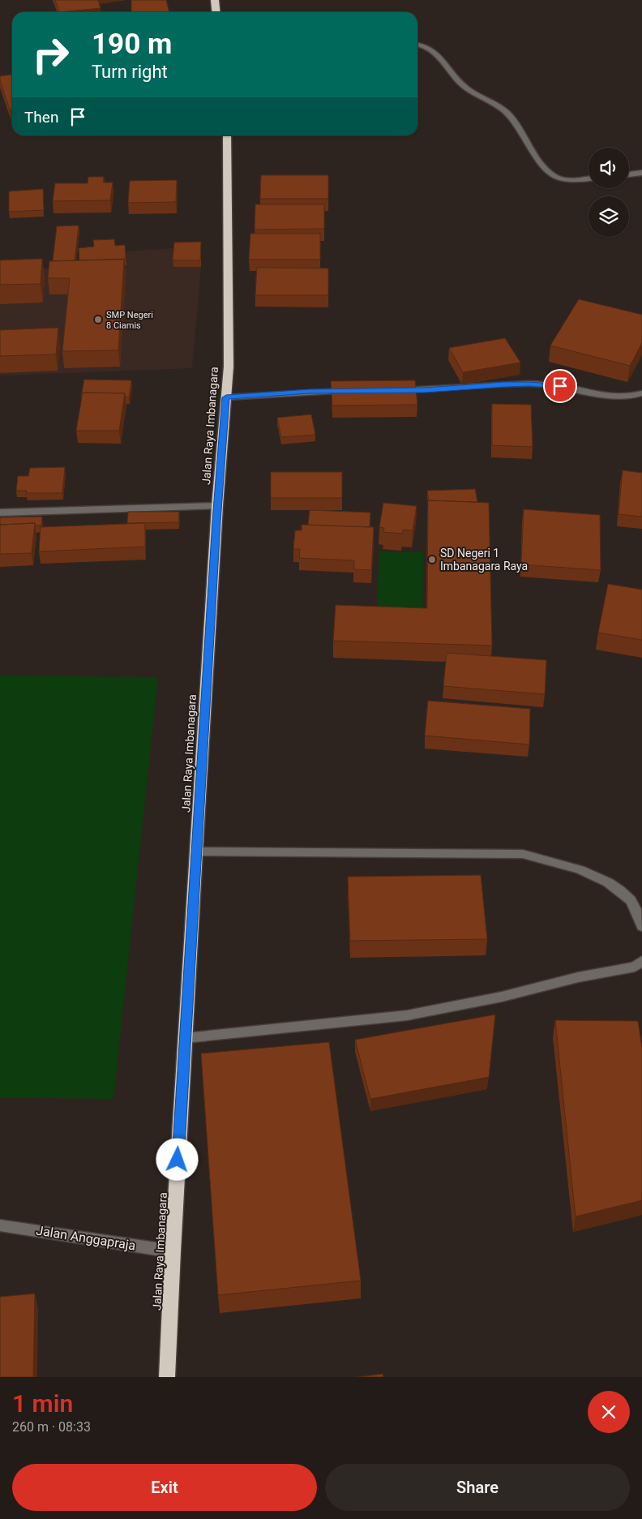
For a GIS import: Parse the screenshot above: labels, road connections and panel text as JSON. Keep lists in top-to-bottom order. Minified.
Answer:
{"streets":{"highway":["Jalan Raya Imbanagara"],"street":["Jalan Anggapraja"]},"crossings":[["Jalan Raya Imbanagara","Jalan Anggapraja"]],"places":["SMP Negeri 8 Ciamis","SD Negeri 1 Imbanagara Raya"],"page":{"turn":["190 m","Turn right"],"then":"Then","heading":["1 min","260 m · 08:33"],"buttons":["Exit","Share"]}}
